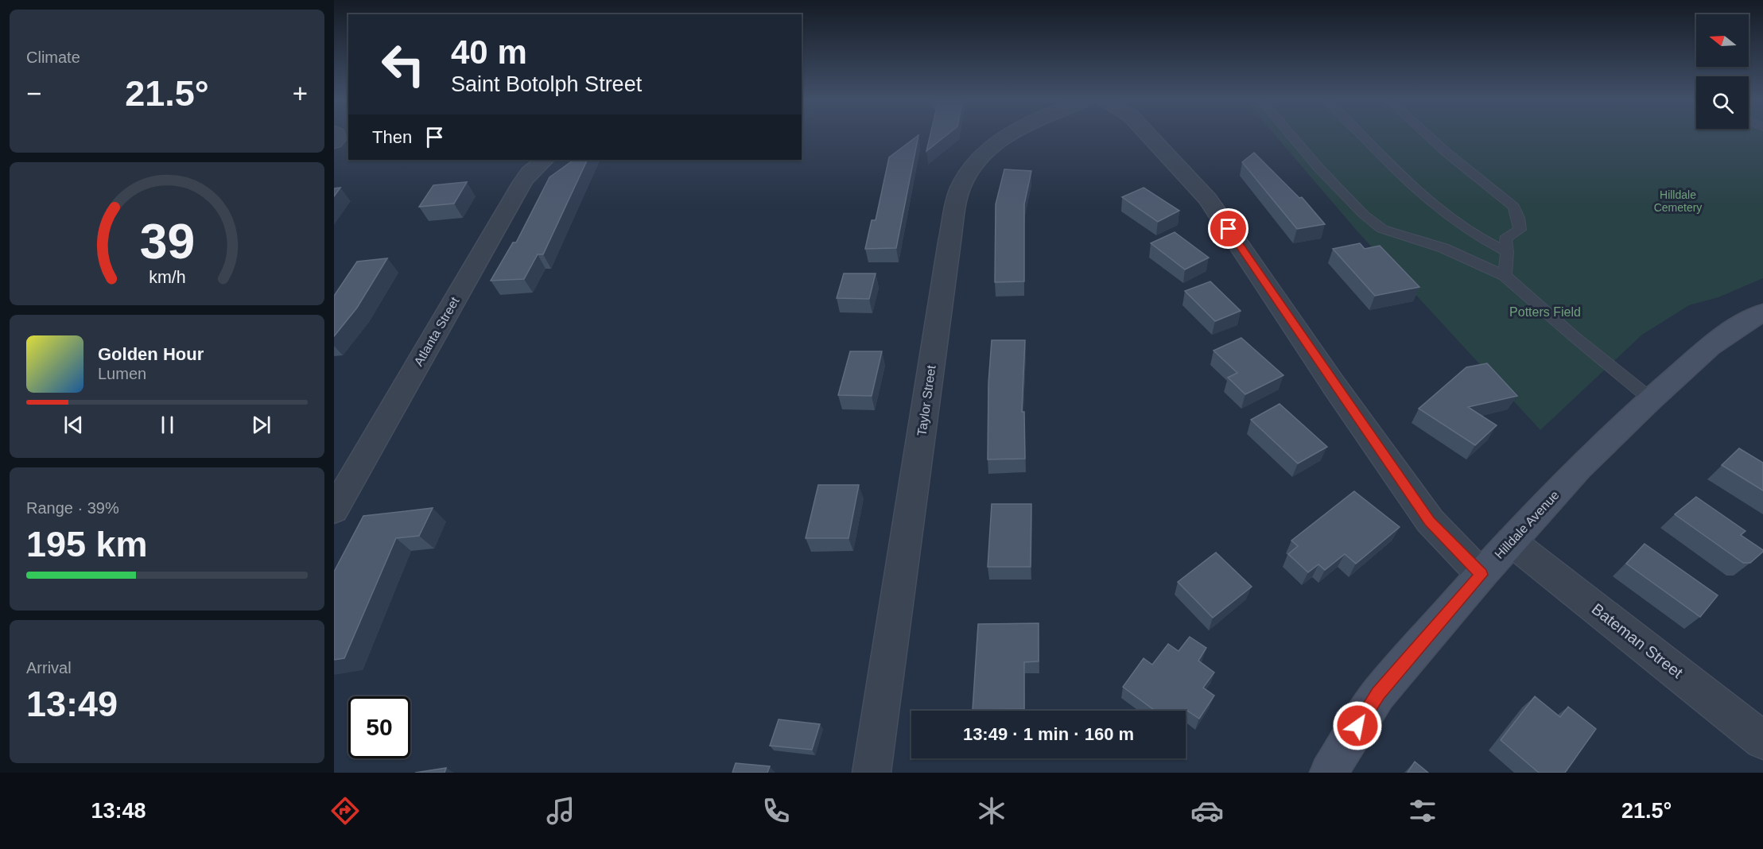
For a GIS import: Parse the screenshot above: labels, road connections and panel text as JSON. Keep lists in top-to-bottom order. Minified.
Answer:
{"streets":{"main road":["Hilldale Avenue"],"street":["Atlanta Street","Taylor Street","Bateman Street"]},"crossings":[["Hilldale Avenue","Bateman Street"]],"parks":["Hilldale Cemetery","Potters Field"],"north":"left","page":{"tile":["Climate",["Range · 39%","195 km"],["Arrival","13:49"]],"turn":["40 m","Saint Botolph Street"],"heat":["−","21.5°","+"],"then":"Then","song":["Golden Hour","Lumen"],"limit":"50","trip":"13:49 · 1 min · 160 m","tabs":["13:48","21.5°"],"gauge":["39","km/h"]}}
